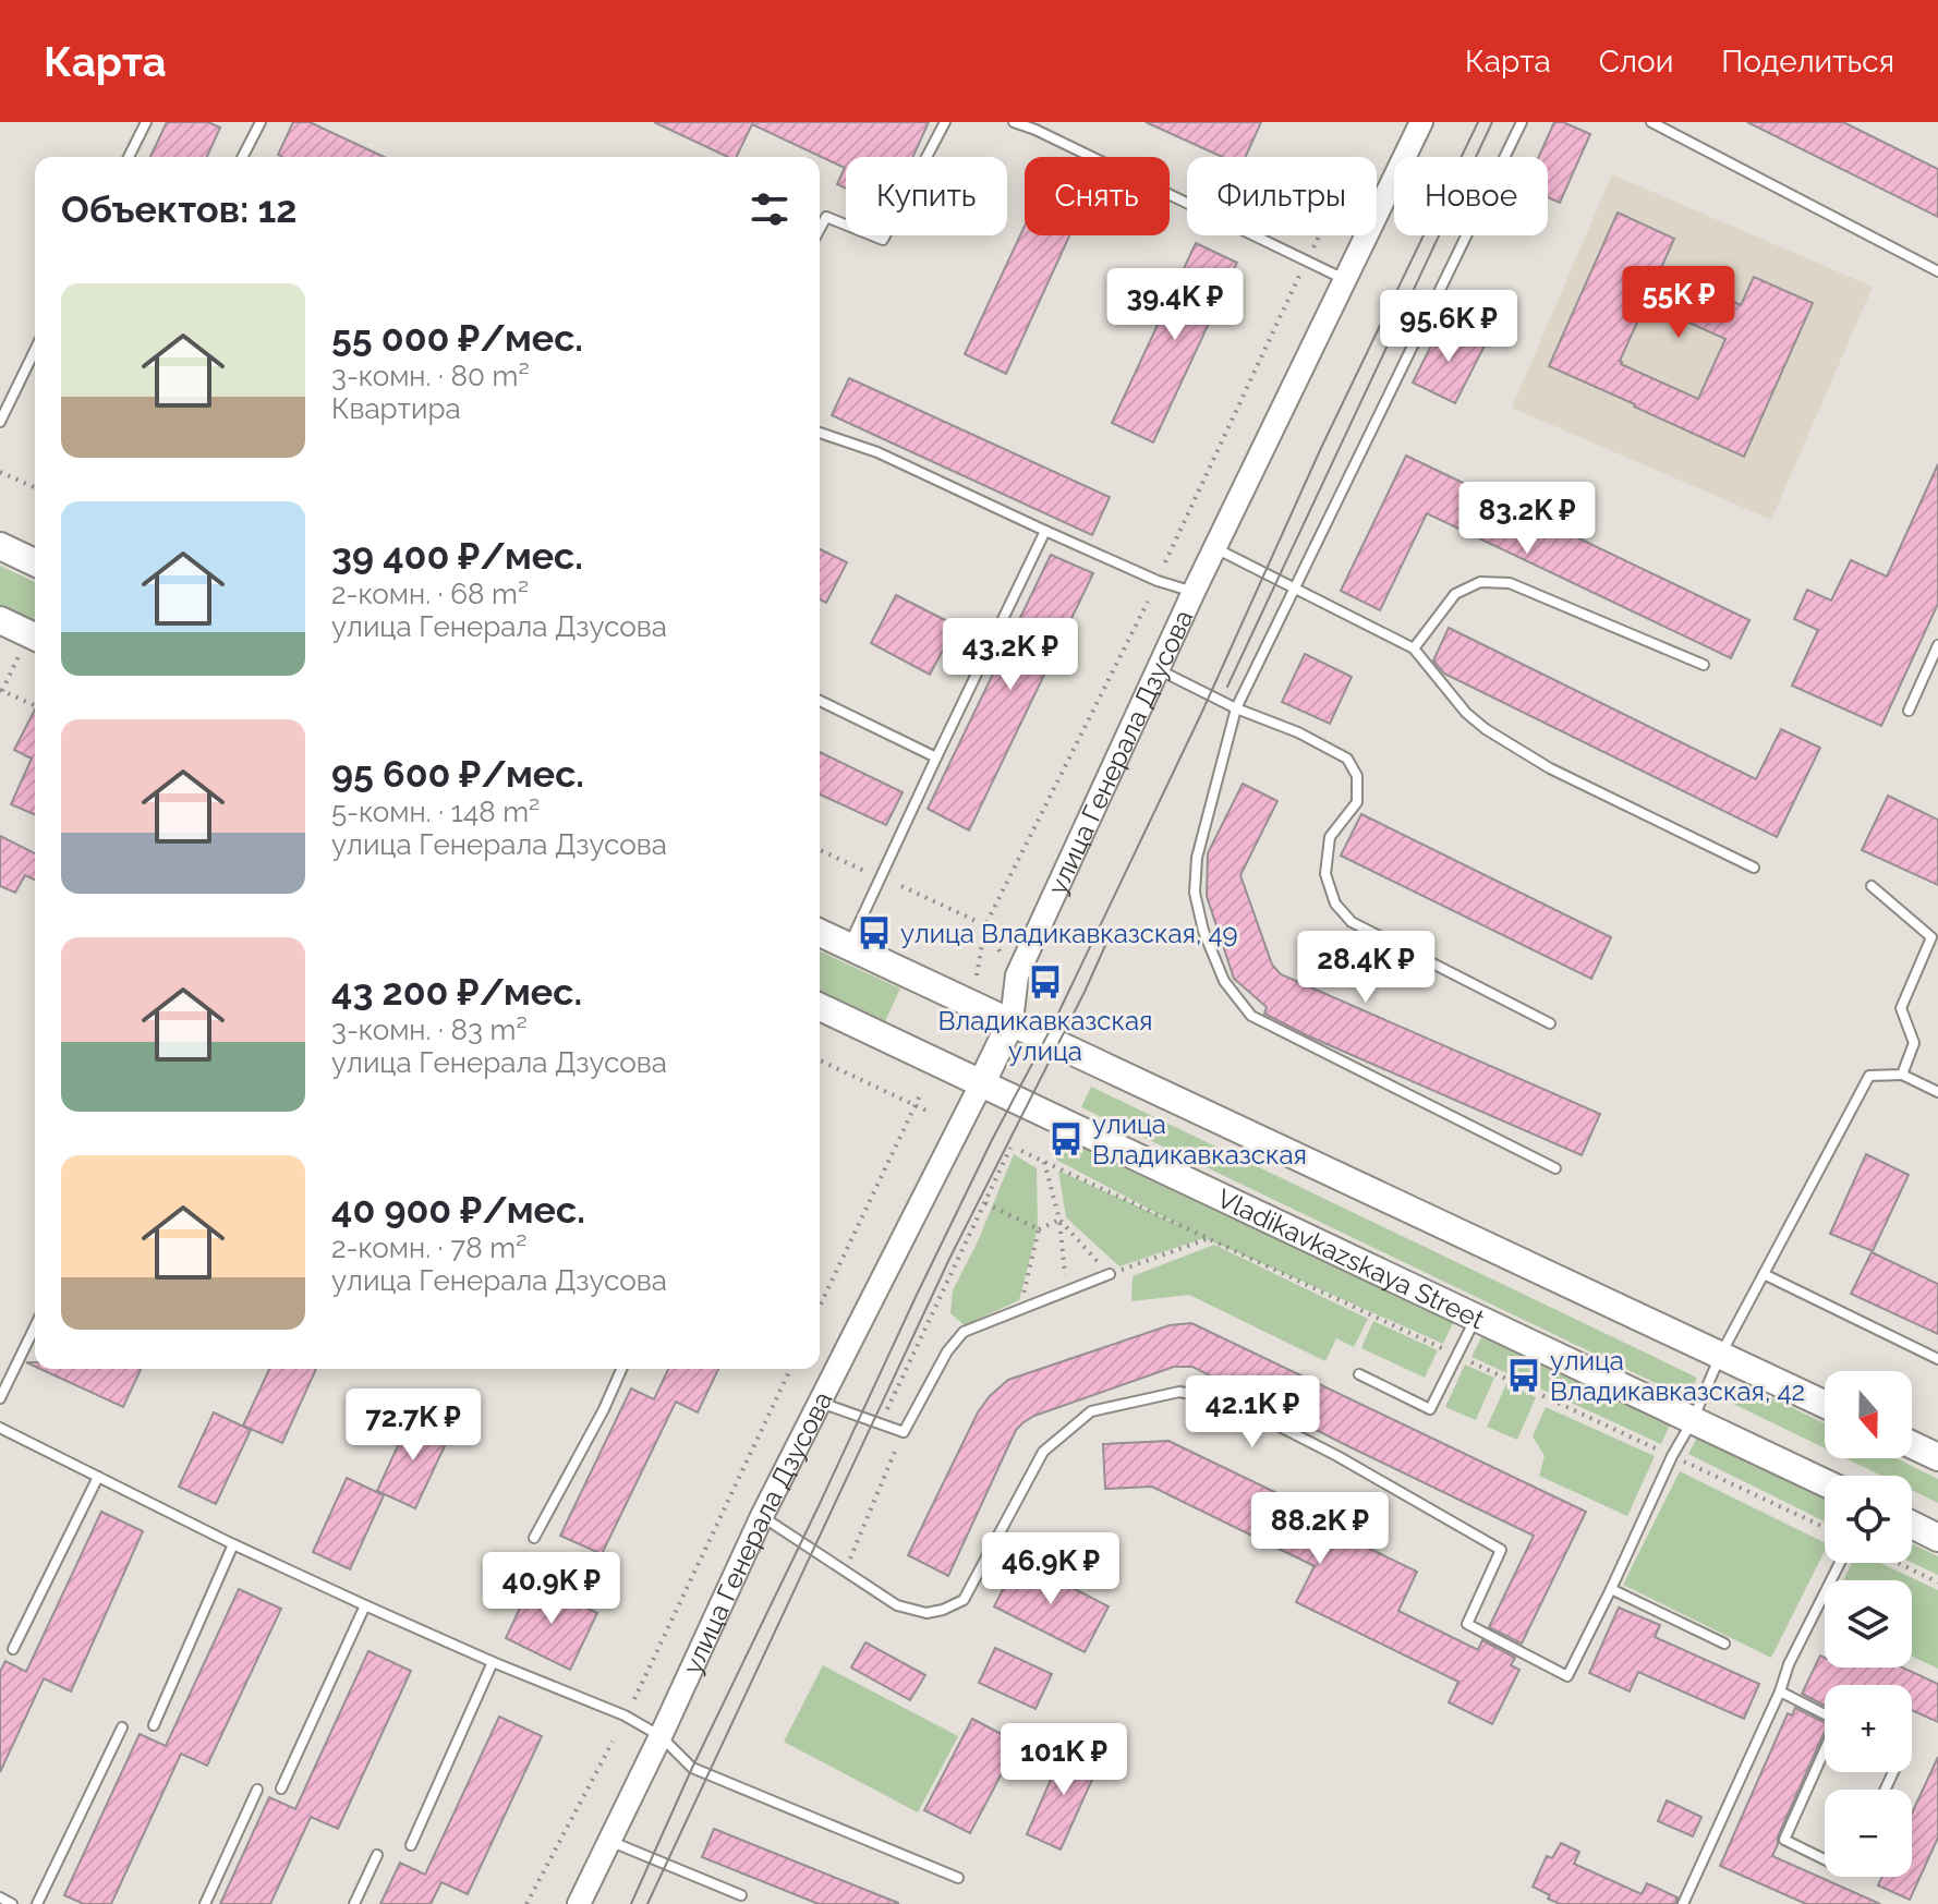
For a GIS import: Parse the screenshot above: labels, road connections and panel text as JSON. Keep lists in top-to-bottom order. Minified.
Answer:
{"streets":{"main road":["улица Генерала Дзусова","Vladikavkazskaya Street"]},"crossings":[["улица Генерала Дзусова","Vladikavkazskaya Street"]],"places":{"bus stop":["улица Владикавказская, 49","Владикавказская улица","улица Владикавказская","улица Владикавказская, 42"]},"north":"bottom","page":{"header":"Карта","nav":["Карта","Слои","Поделиться"],"chip":["Купить","Снять","Фильтры","Новое"],"heading":"Объектов: 12","list":[{"name":"55 000 ₽/мес.","note":"3-комн. · 80 m² · Квартира"},{"name":"39 400 ₽/мес.","note":"2-комн. · 68 m² · улица Генерала Дзусова"},{"name":"95 600 ₽/мес.","note":"5-комн. · 148 m² · улица Генерала Дзусова"},{"name":"43 200 ₽/мес.","note":"3-комн. · 83 m² · улица Генерала Дзусова"},{"name":"40 900 ₽/мес.","note":"2-комн. · 78 m² · улица Генерала Дзусова"}],"price":["55K ₽","39.4K ₽","95.6K ₽","83.2K ₽","43.2K ₽","28.4K ₽","42.1K ₽","72.7K ₽","88.2K ₽","46.9K ₽","40.9K ₽","101K ₽"],"map_buttons":["+","−"]}}
